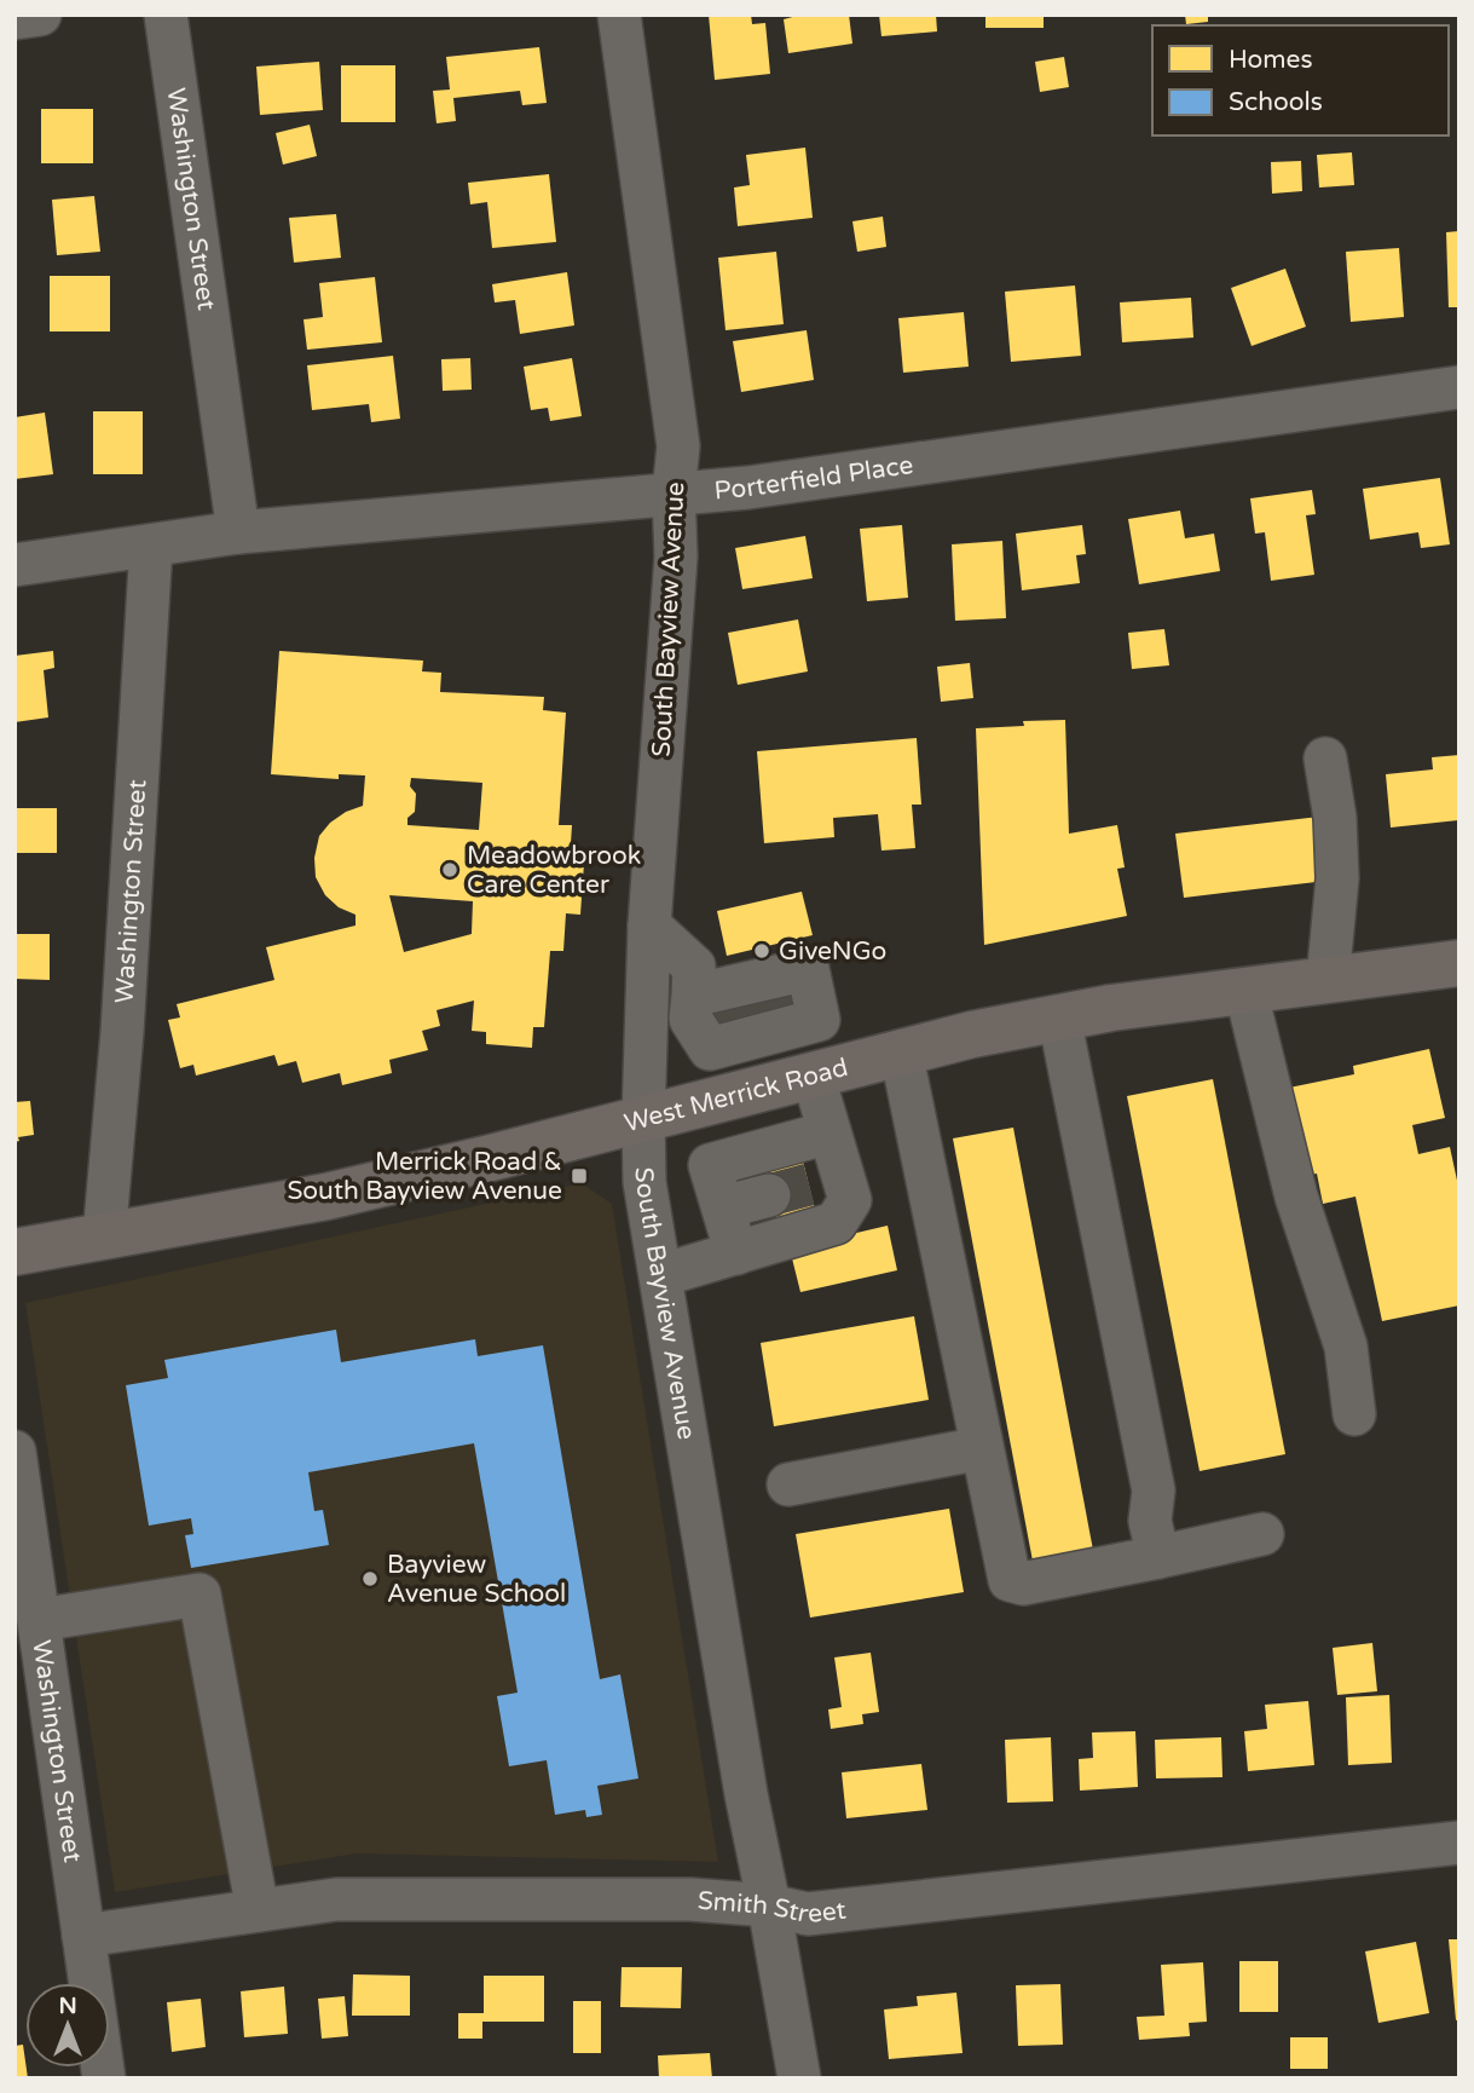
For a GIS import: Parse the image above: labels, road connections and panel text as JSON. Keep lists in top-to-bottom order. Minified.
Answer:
{"streets":{"main road":["West Merrick Road"],"street":["Washington Street","Porterfield Place","South Bayview Avenue","Smith Street"]},"crossings":[["Washington Street","Porterfield Place"],["Washington Street","West Merrick Road"],["Washington Street","Smith Street"],["Porterfield Place","South Bayview Avenue"],["South Bayview Avenue","West Merrick Road"],["South Bayview Avenue","Smith Street"]],"places":{"other":["Meadowbrook Care Center","GiveNGo","Bayview Avenue School"],"transit":["Merrick Road & South Bayview Avenue"]},"legend":["Homes","Schools"],"north":"top"}
